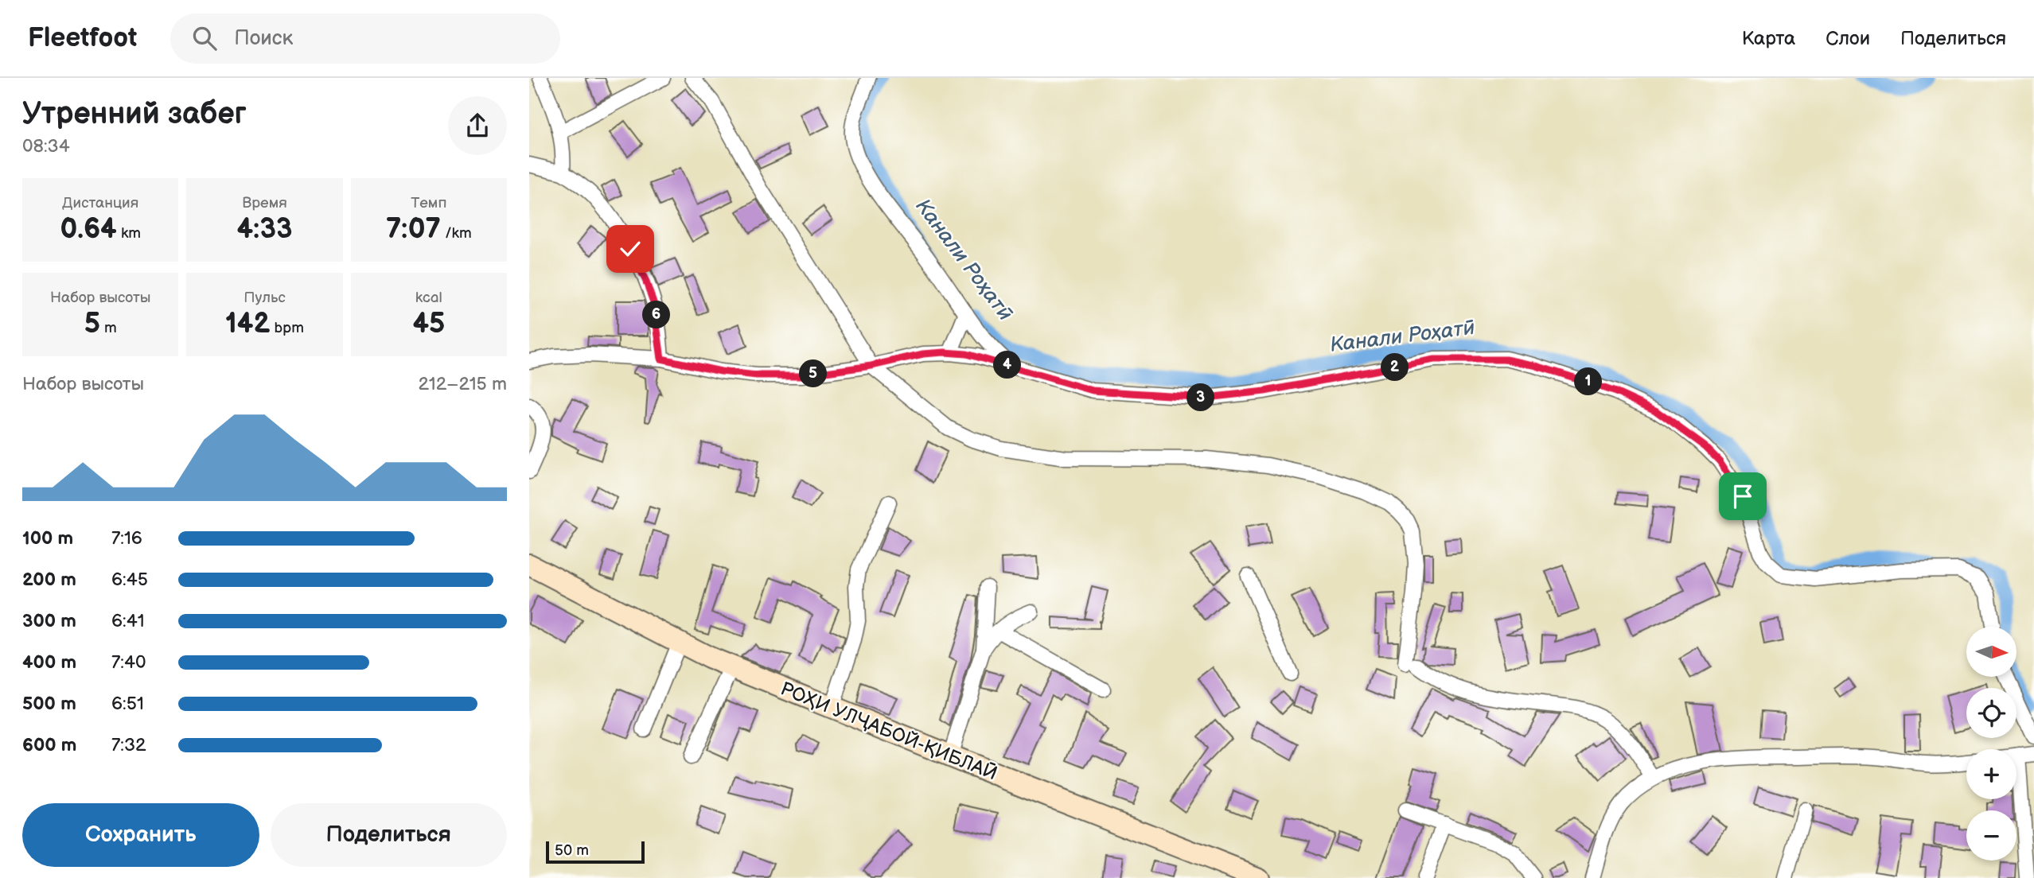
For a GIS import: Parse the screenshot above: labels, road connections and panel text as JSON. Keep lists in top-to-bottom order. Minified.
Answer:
{"streets":{"street":["РОҲИ УЛҶАБОЙ-ҚИБЛАӢ"]},"water":["Канали Роҳатӣ"],"scale_bar":"50 m","north":"right","page":{"header":"Fleetfoot","search":"Поиск","nav":["Карта","Слои","Поделиться"],"heading":["Утренний забег","08:34"],"stats":[["Дистанция","0.64 km"],["Время","4:33"],["Темп","7:07 /km"],["Набор высоты","5 m"],["Пульс","142 bpm"],["kcal","45"]],"pins":["6","4","2","5","1","3"],"chart":["Набор высоты","212–215 m"],"list":[{"name":"100 m","note":"7:16"},{"name":"200 m","note":"6:45"},{"name":"300 m","note":"6:41"},{"name":"400 m","note":"7:40"},{"name":"500 m","note":"6:51"},{"name":"600 m","note":"7:32"}],"map_buttons":["+","−"],"buttons":["Сохранить","Поделиться"],"scale":"50 m"}}
